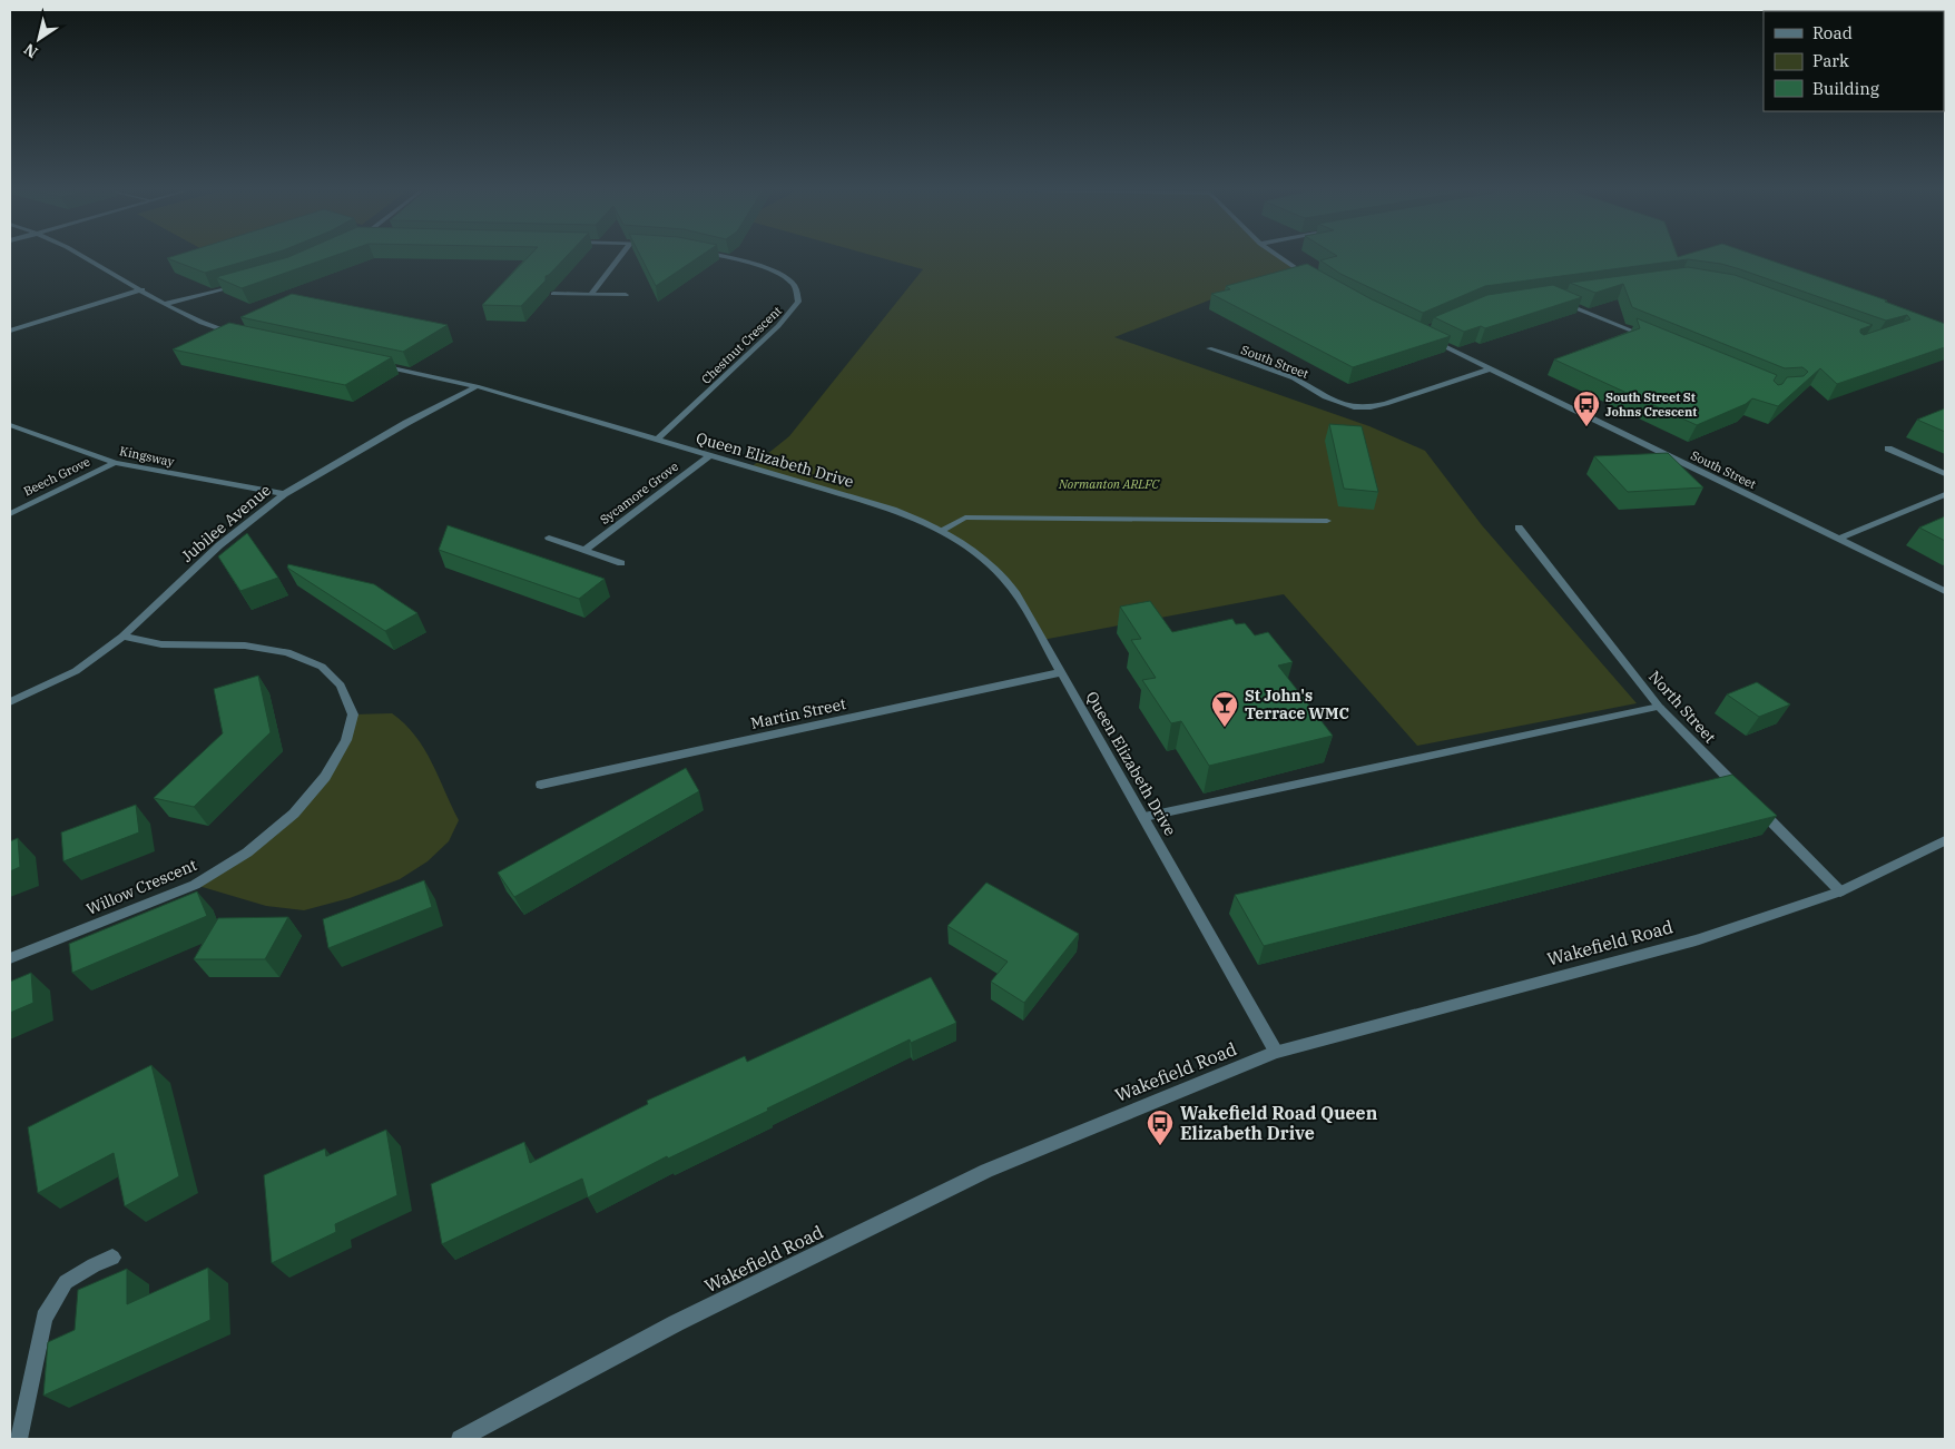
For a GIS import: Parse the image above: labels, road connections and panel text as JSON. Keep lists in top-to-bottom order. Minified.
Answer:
{"streets":{"street":["Chestnut Crescent","South Street","Kingsway","Queen Elizabeth Drive","Beech Grove","Sycamore Grove","Jubilee Avenue","North Street","Martin Street","Willow Crescent","Wakefield Road"]},"crossings":[["Chestnut Crescent","Queen Elizabeth Drive"],["Kingsway","Beech Grove"],["Kingsway","Jubilee Avenue"],["Queen Elizabeth Drive","Sycamore Grove"],["Queen Elizabeth Drive","Jubilee Avenue"],["Queen Elizabeth Drive","Martin Street"],["Queen Elizabeth Drive","Wakefield Road"],["Jubilee Avenue","Willow Crescent"],["North Street","Wakefield Road"]],"parks":["Normanton ARLFC"],"places":{"bus stop":["South Street St Johns Crescent","Wakefield Road Queen Elizabeth Drive"],"bar":["St John's Terrace WMC"]},"legend":["Road","Park","Building"],"north":"bottom left"}
